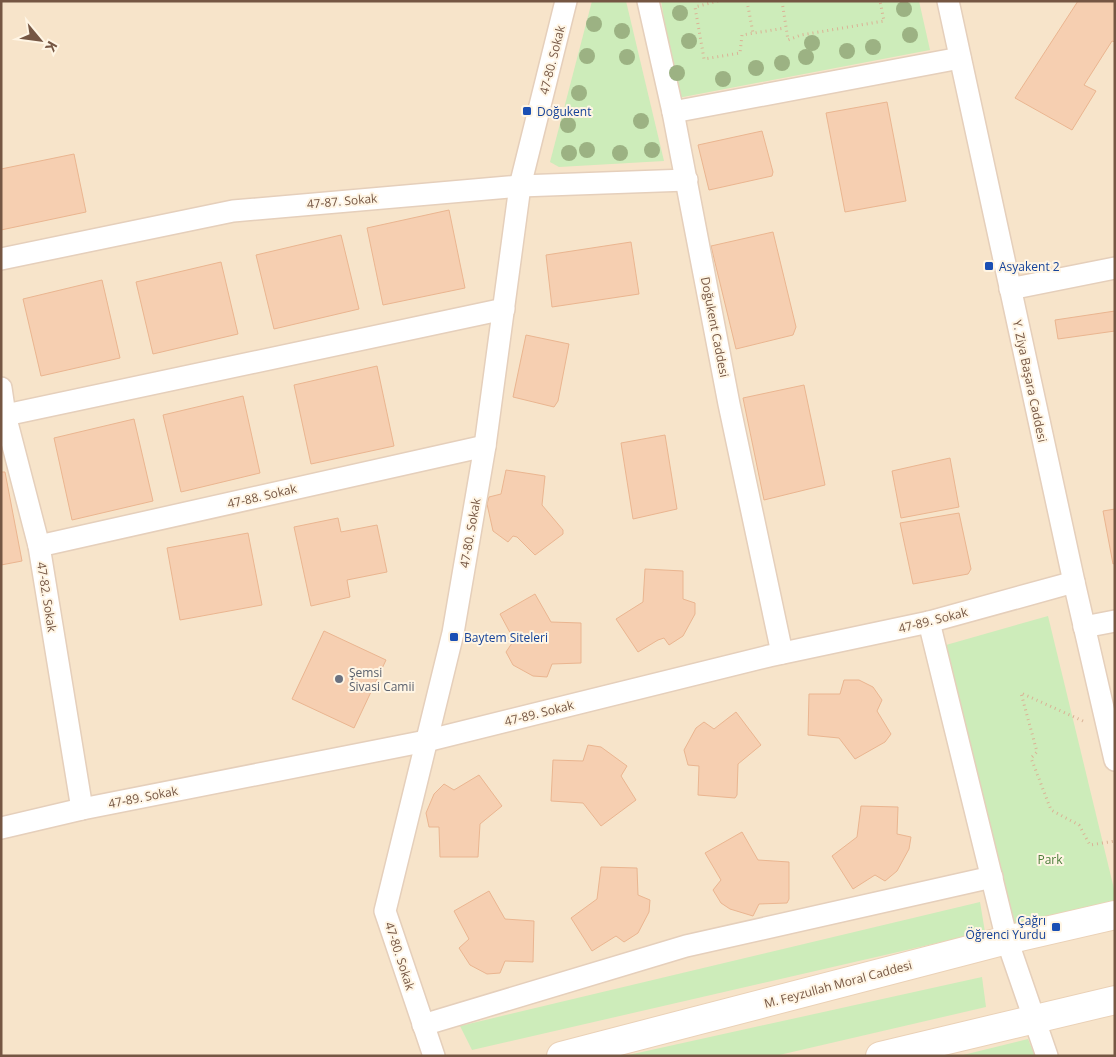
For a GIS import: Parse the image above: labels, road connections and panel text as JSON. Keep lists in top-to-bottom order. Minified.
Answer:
{"streets":{"main road":["M. Feyzullah Moral Caddesi"],"street":["47-80. Sokak","47-87. Sokak","Doğukent Caddesi","Y. Ziya Başara Caddesi","47-88. Sokak","47-82. Sokak","47-89. Sokak"]},"crossings":[["47-80. Sokak","47-87. Sokak"],["47-80. Sokak","47-88. Sokak"],["47-80. Sokak","47-89. Sokak"],["47-87. Sokak","Doğukent Caddesi"],["Doğukent Caddesi","47-89. Sokak"],["Y. Ziya Başara Caddesi","47-89. Sokak"],["47-88. Sokak","47-82. Sokak"],["47-82. Sokak","47-89. Sokak"]],"parks":["Park"],"places":{"transit":["Doğukent","Asyakent 2","Baytem Siteleri","Çağrı Öğrenci Yurdu"],"other":["Şemsi Sivasi Camii"]},"north":"bottom right"}
